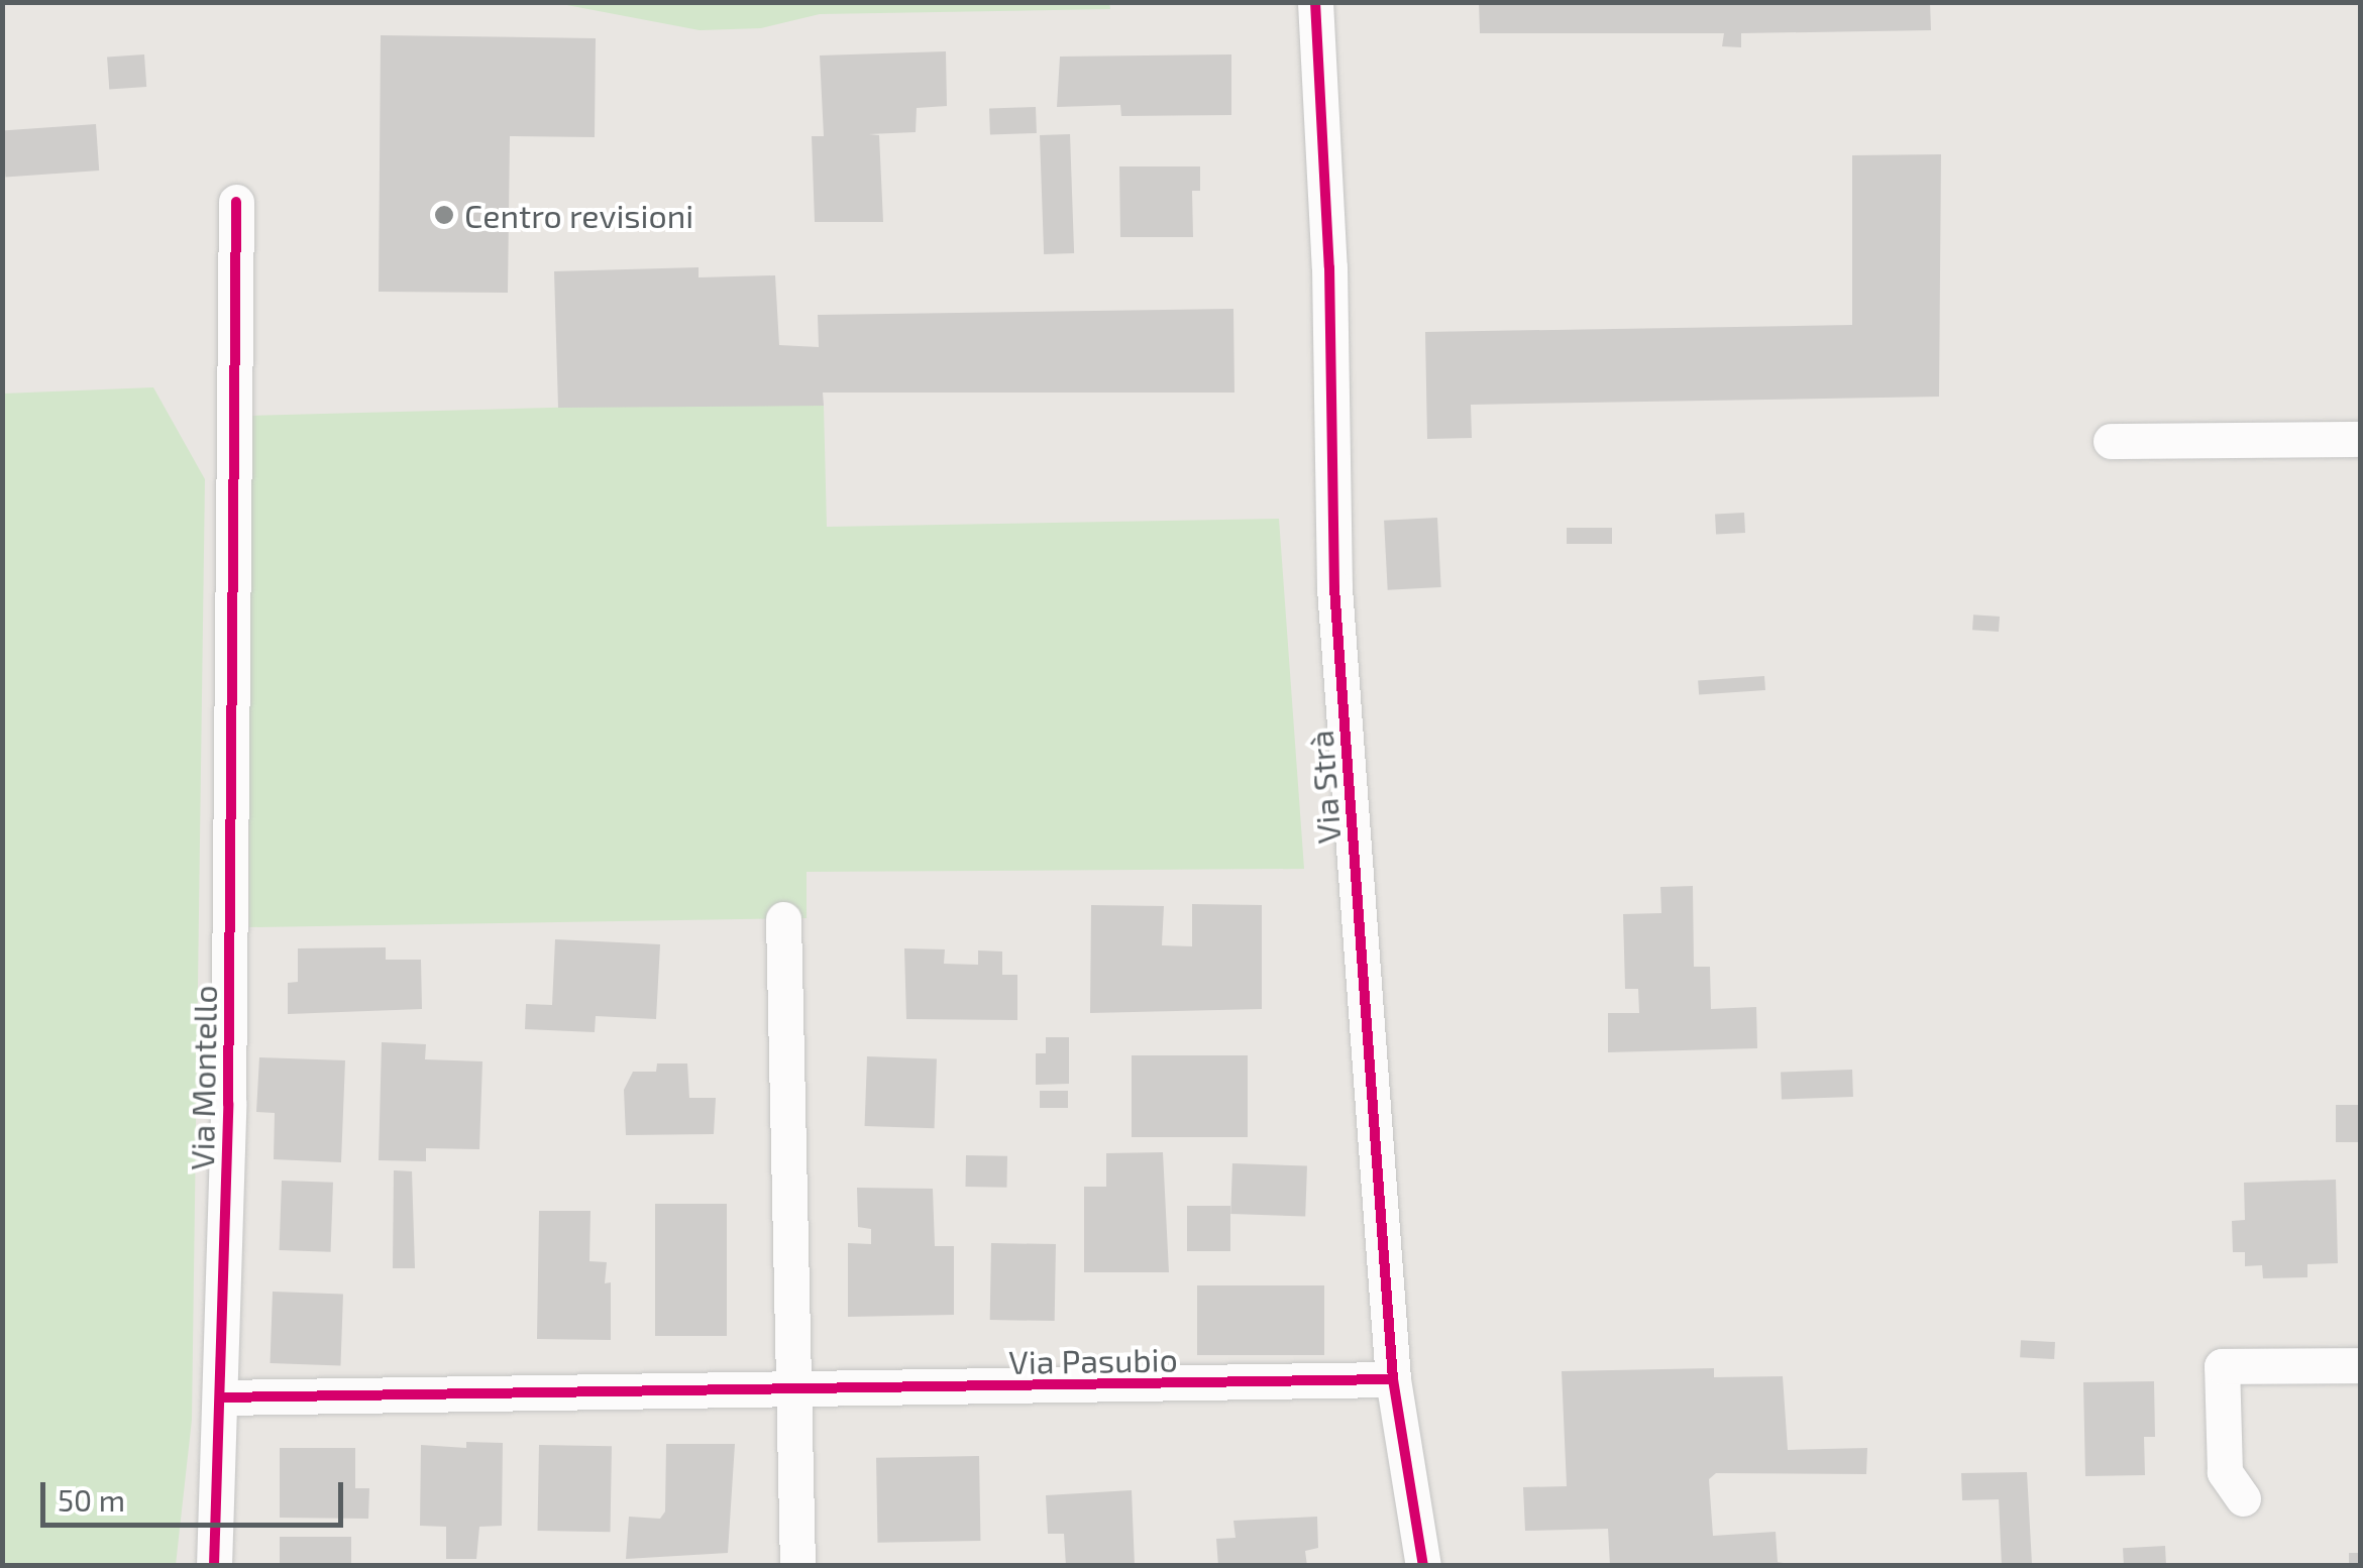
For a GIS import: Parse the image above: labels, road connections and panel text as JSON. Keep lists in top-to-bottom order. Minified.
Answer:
{"streets":{"street":["Via Strà","Via Montello","Via Pasubio"]},"crossings":[["Via Strà","Via Pasubio"]],"places":["Centro revisioni"],"scale_bar":"50 m"}
